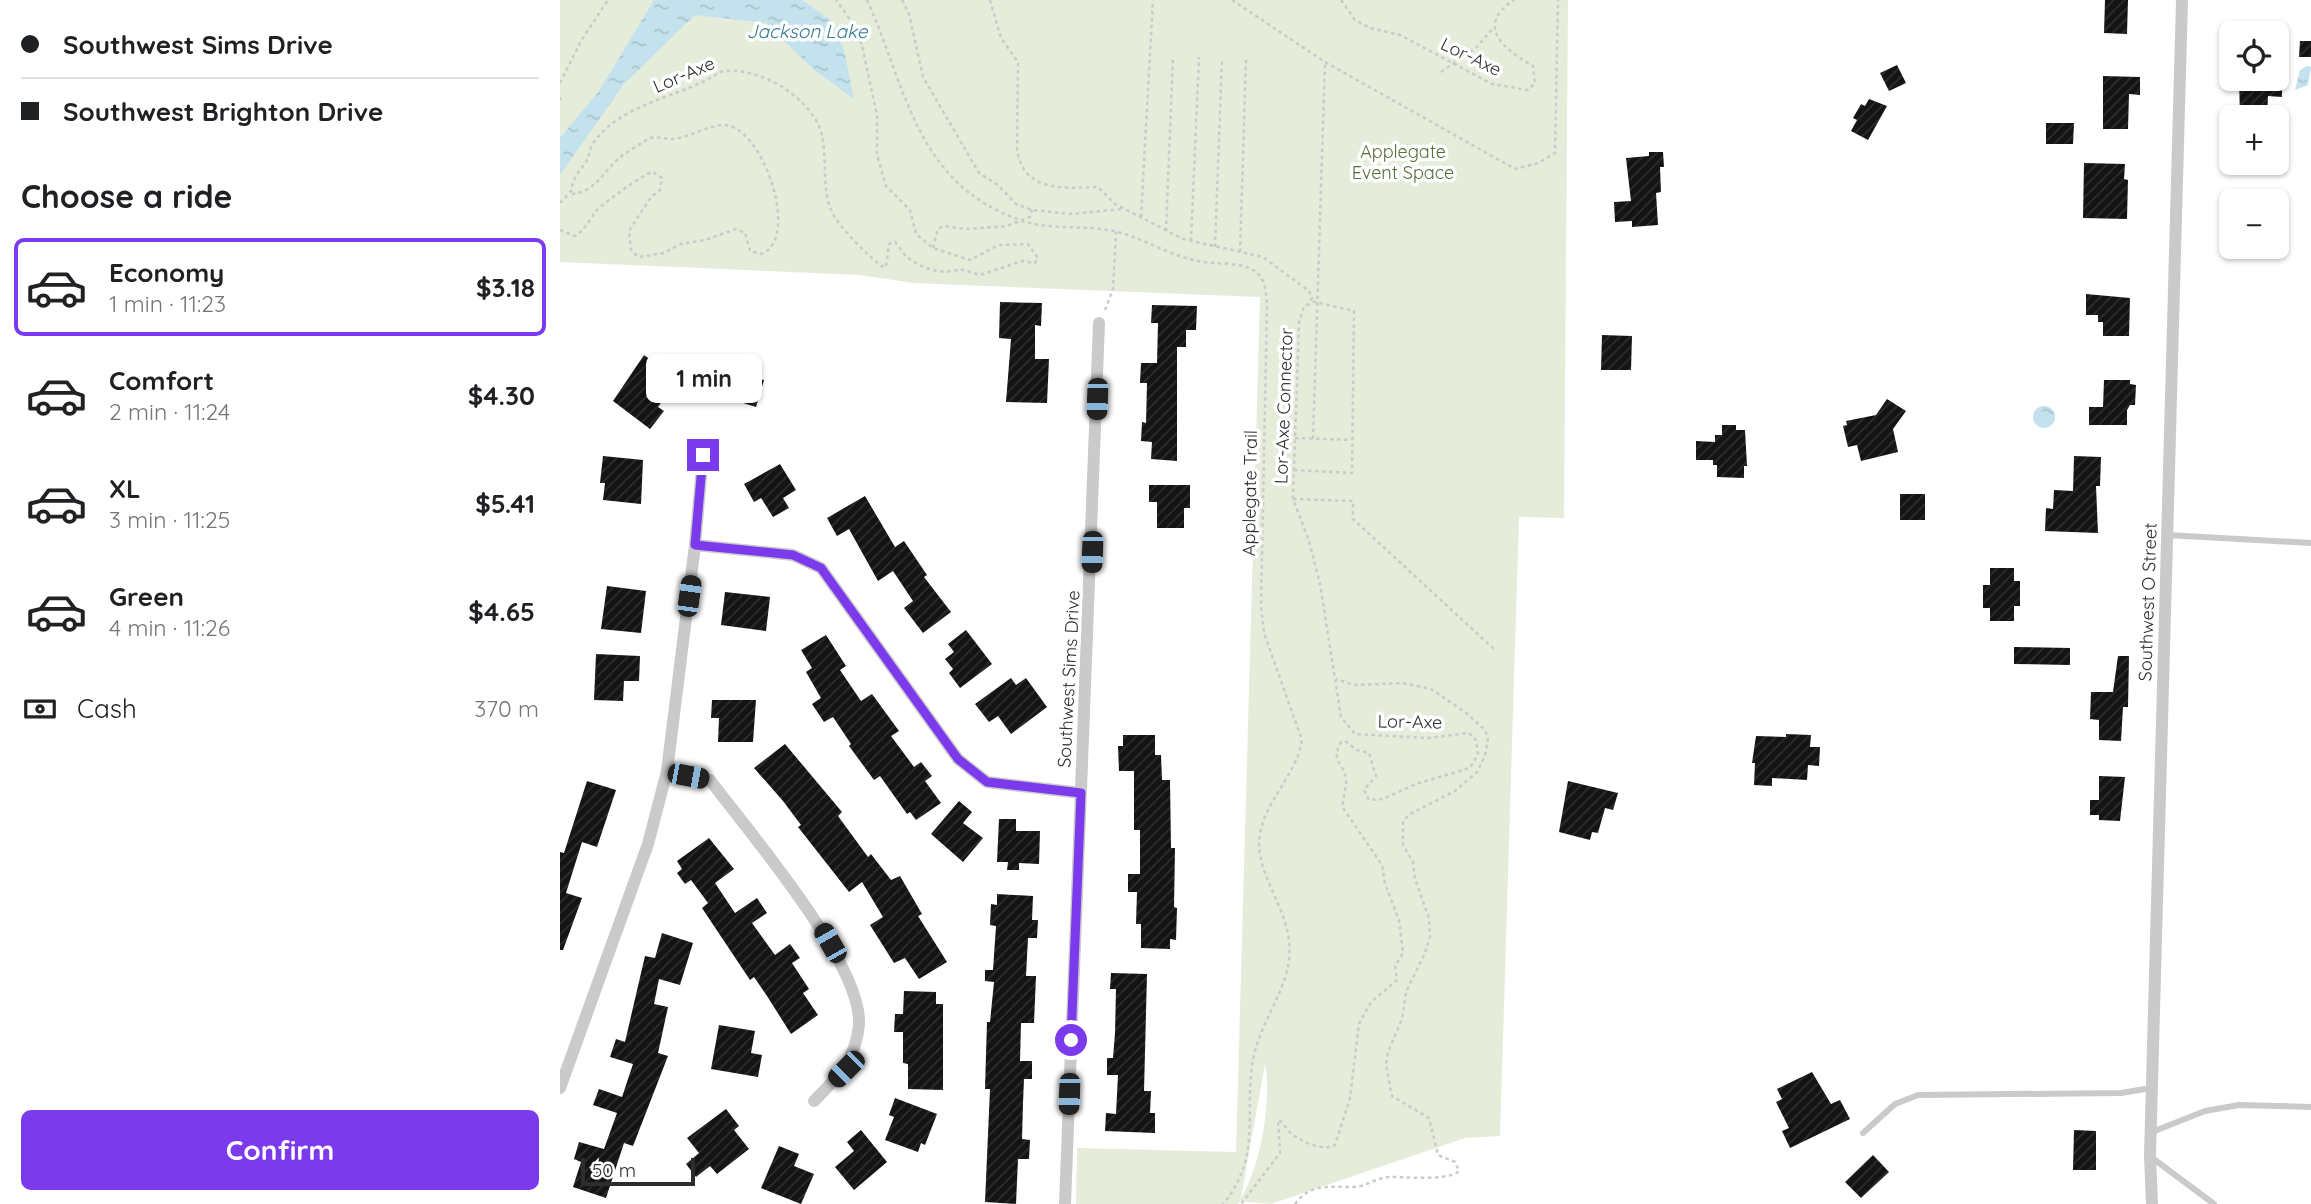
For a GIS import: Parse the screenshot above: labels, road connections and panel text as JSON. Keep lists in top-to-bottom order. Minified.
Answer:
{"streets":{"street":["Southwest O Street","Southwest Sims Drive"],"path":["Lor-Axe","Lor-Axe Connector","Applegate Trail"]},"crossings":[["Lor-Axe","Lor-Axe Connector"]],"water":["Jackson Lake"],"parks":["Applegate Event Space"],"scale_bar":"50 m","page":{"banner":["Southwest Sims Drive","Southwest Brighton Drive"],"map_buttons":["+","−"],"heading":"Choose a ride","list":[{"name":"Economy","note":"1 min · 11:23","value":"$3.18"},{"name":"Comfort","note":"2 min · 11:24","value":"$4.30"},{"name":"XL","note":"3 min · 11:25","value":"$5.41"},{"name":"Green","note":"4 min · 11:26","value":"$4.65"}],"bubble":"1 min","pay":["Cash","370 m"],"buttons":"Confirm","scale":"50 m"}}
